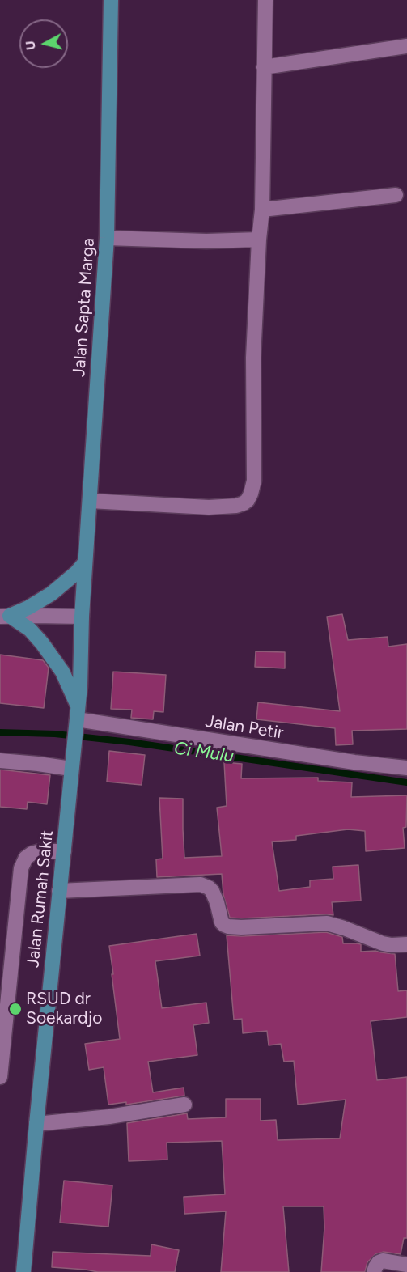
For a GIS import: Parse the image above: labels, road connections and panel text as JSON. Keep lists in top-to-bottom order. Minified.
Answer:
{"streets":{"main road":["Jalan Sapta Marga","Jalan Rumah Sakit"],"street":["Jalan Petir"]},"crossings":[["Jalan Sapta Marga","Jalan Rumah Sakit"],["Jalan Petir","Jalan Rumah Sakit"]],"water":["Ci Mulu"],"places":["RSUD dr Soekardjo"],"north":"left"}
